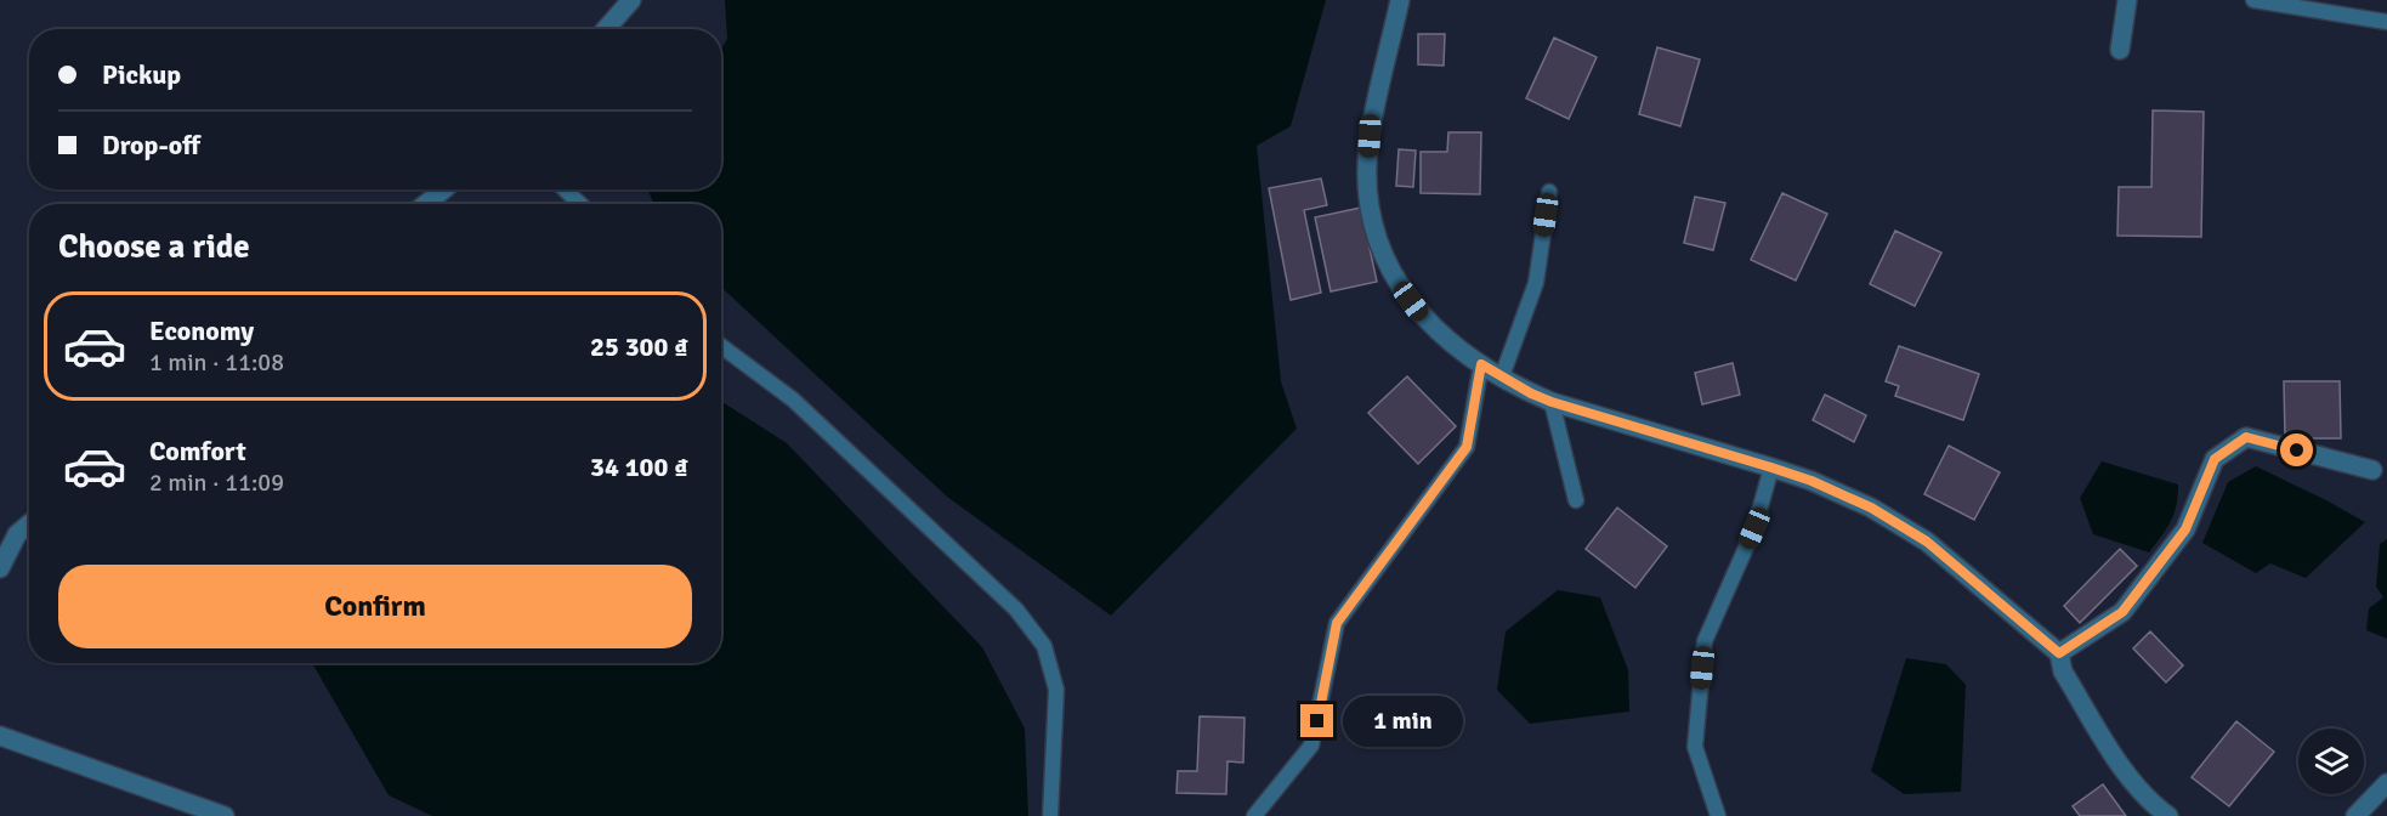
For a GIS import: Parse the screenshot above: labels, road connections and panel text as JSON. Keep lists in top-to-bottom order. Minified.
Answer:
{"page":{"banner":["Pickup","Drop-off"],"heading":"Choose a ride","list":[{"name":"Economy","note":"1 min · 11:08","value":"25 300 ₫"},{"name":"Comfort","note":"2 min · 11:09","value":"34 100 ₫"}],"buttons":"Confirm","bubble":"1 min"}}
